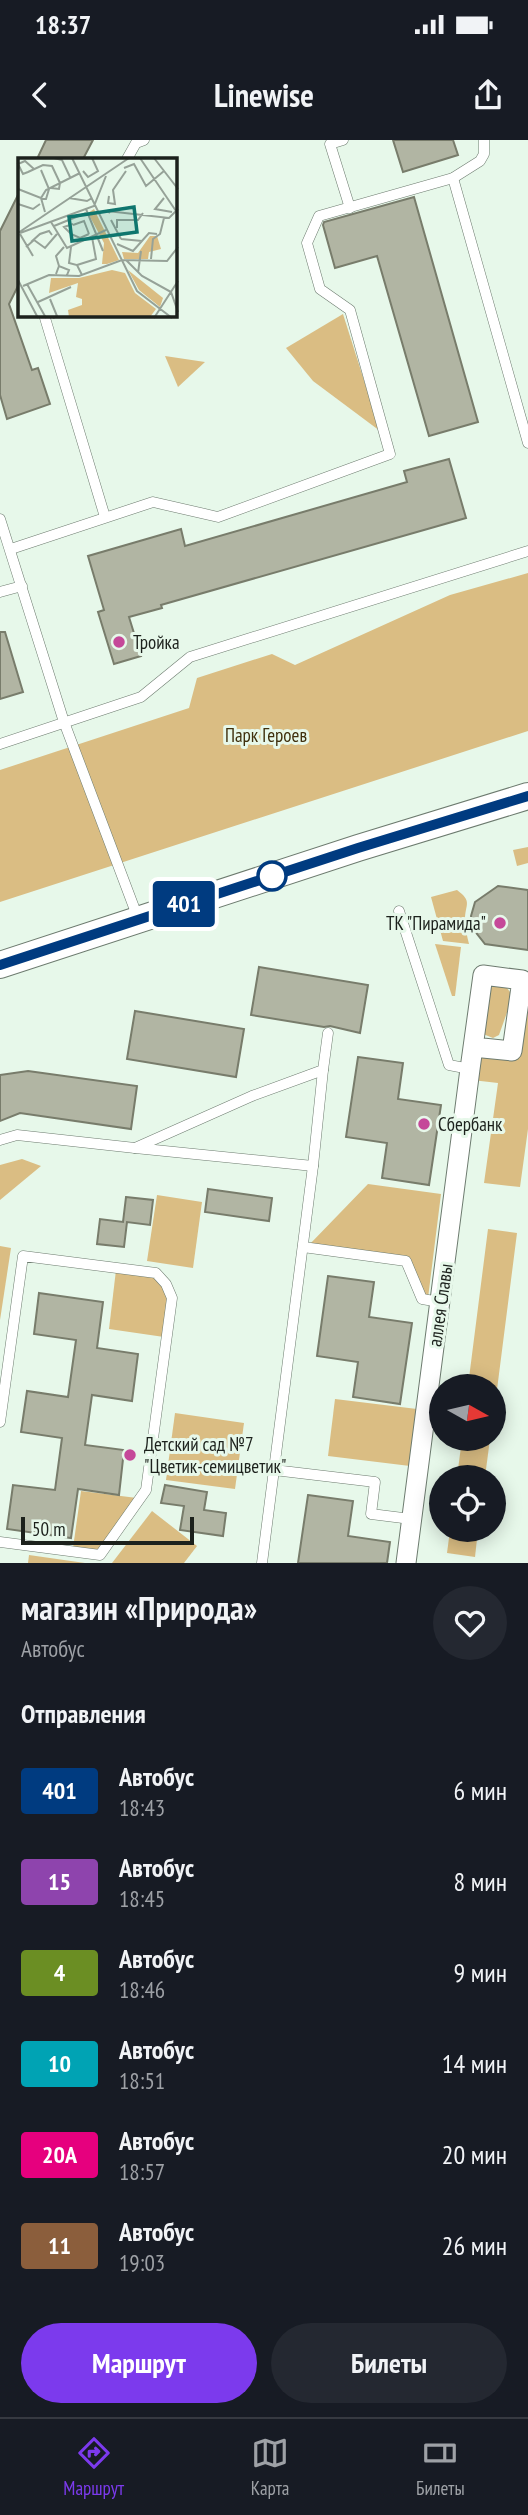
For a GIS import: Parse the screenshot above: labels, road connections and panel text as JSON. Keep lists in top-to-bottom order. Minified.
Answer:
{"streets":{"street":["аллея Славы"]},"parks":["Парк Героев"],"places":["Тройка","ТК \"Пирамида\"","Сбербанк","Детский сад №7 \"Цветик-семицветик\""],"lines":["bus line 401"],"scale_bar":"50 m","north":"right","page":{"status":"18:37","header":"Linewise","on_map":"401","scale":"50 m","heading":[["магазин «Природа»","Автобус"],"Отправления"],"list":[{"mark":"401","name":"Автобус","note":"18:43","value":"6 мин"},{"mark":"15","name":"Автобус","note":"18:45","value":"8 мин"},{"mark":"4","name":"Автобус","note":"18:46","value":"9 мин"},{"mark":"10","name":"Автобус","note":"18:51","value":"14 мин"},{"mark":"20А","name":"Автобус","note":"18:57","value":"20 мин"},{"mark":"11","name":"Автобус","note":"19:03","value":"26 мин"}],"buttons":["Маршрут","Билеты"],"tabs":["Маршрут","Карта","Билеты"]}}
